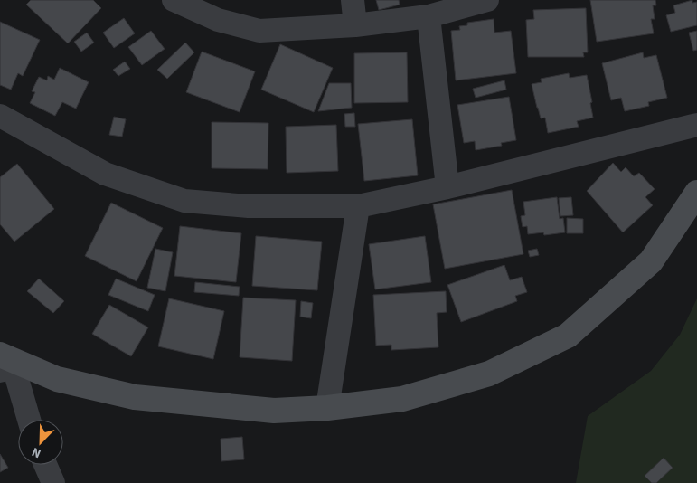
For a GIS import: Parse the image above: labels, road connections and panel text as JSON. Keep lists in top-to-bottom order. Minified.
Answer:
{"north":"bottom left"}
